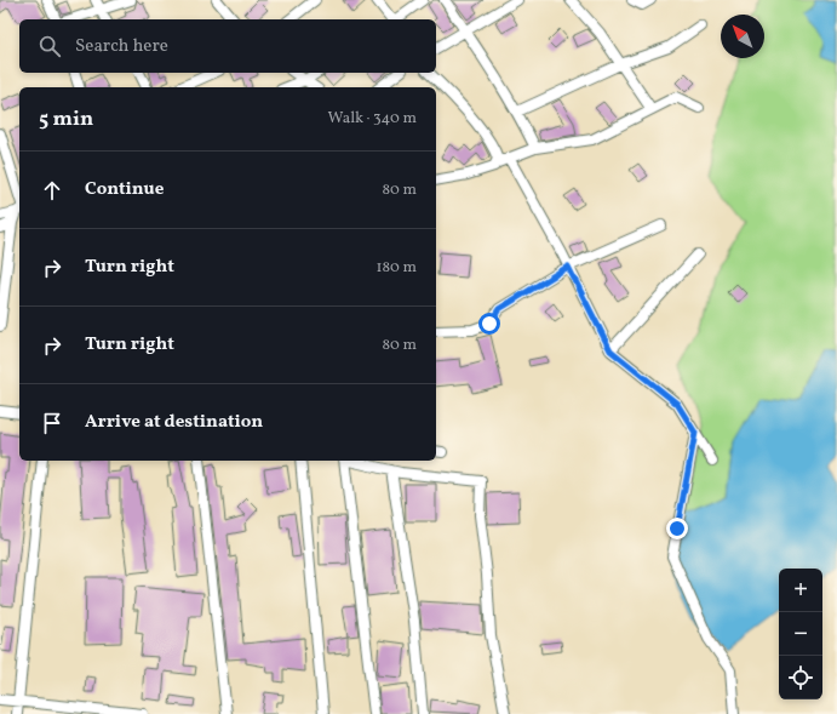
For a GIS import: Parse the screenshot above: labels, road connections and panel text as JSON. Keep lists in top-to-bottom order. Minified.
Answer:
{"north":"top left","page":{"search":"Search here","heading":["5 min","Walk · 340 m"],"list":[["Continue","80 m"],["Turn right","180 m"],["Turn right","80 m"],"Arrive at destination"],"map_buttons":["+","−"]}}
